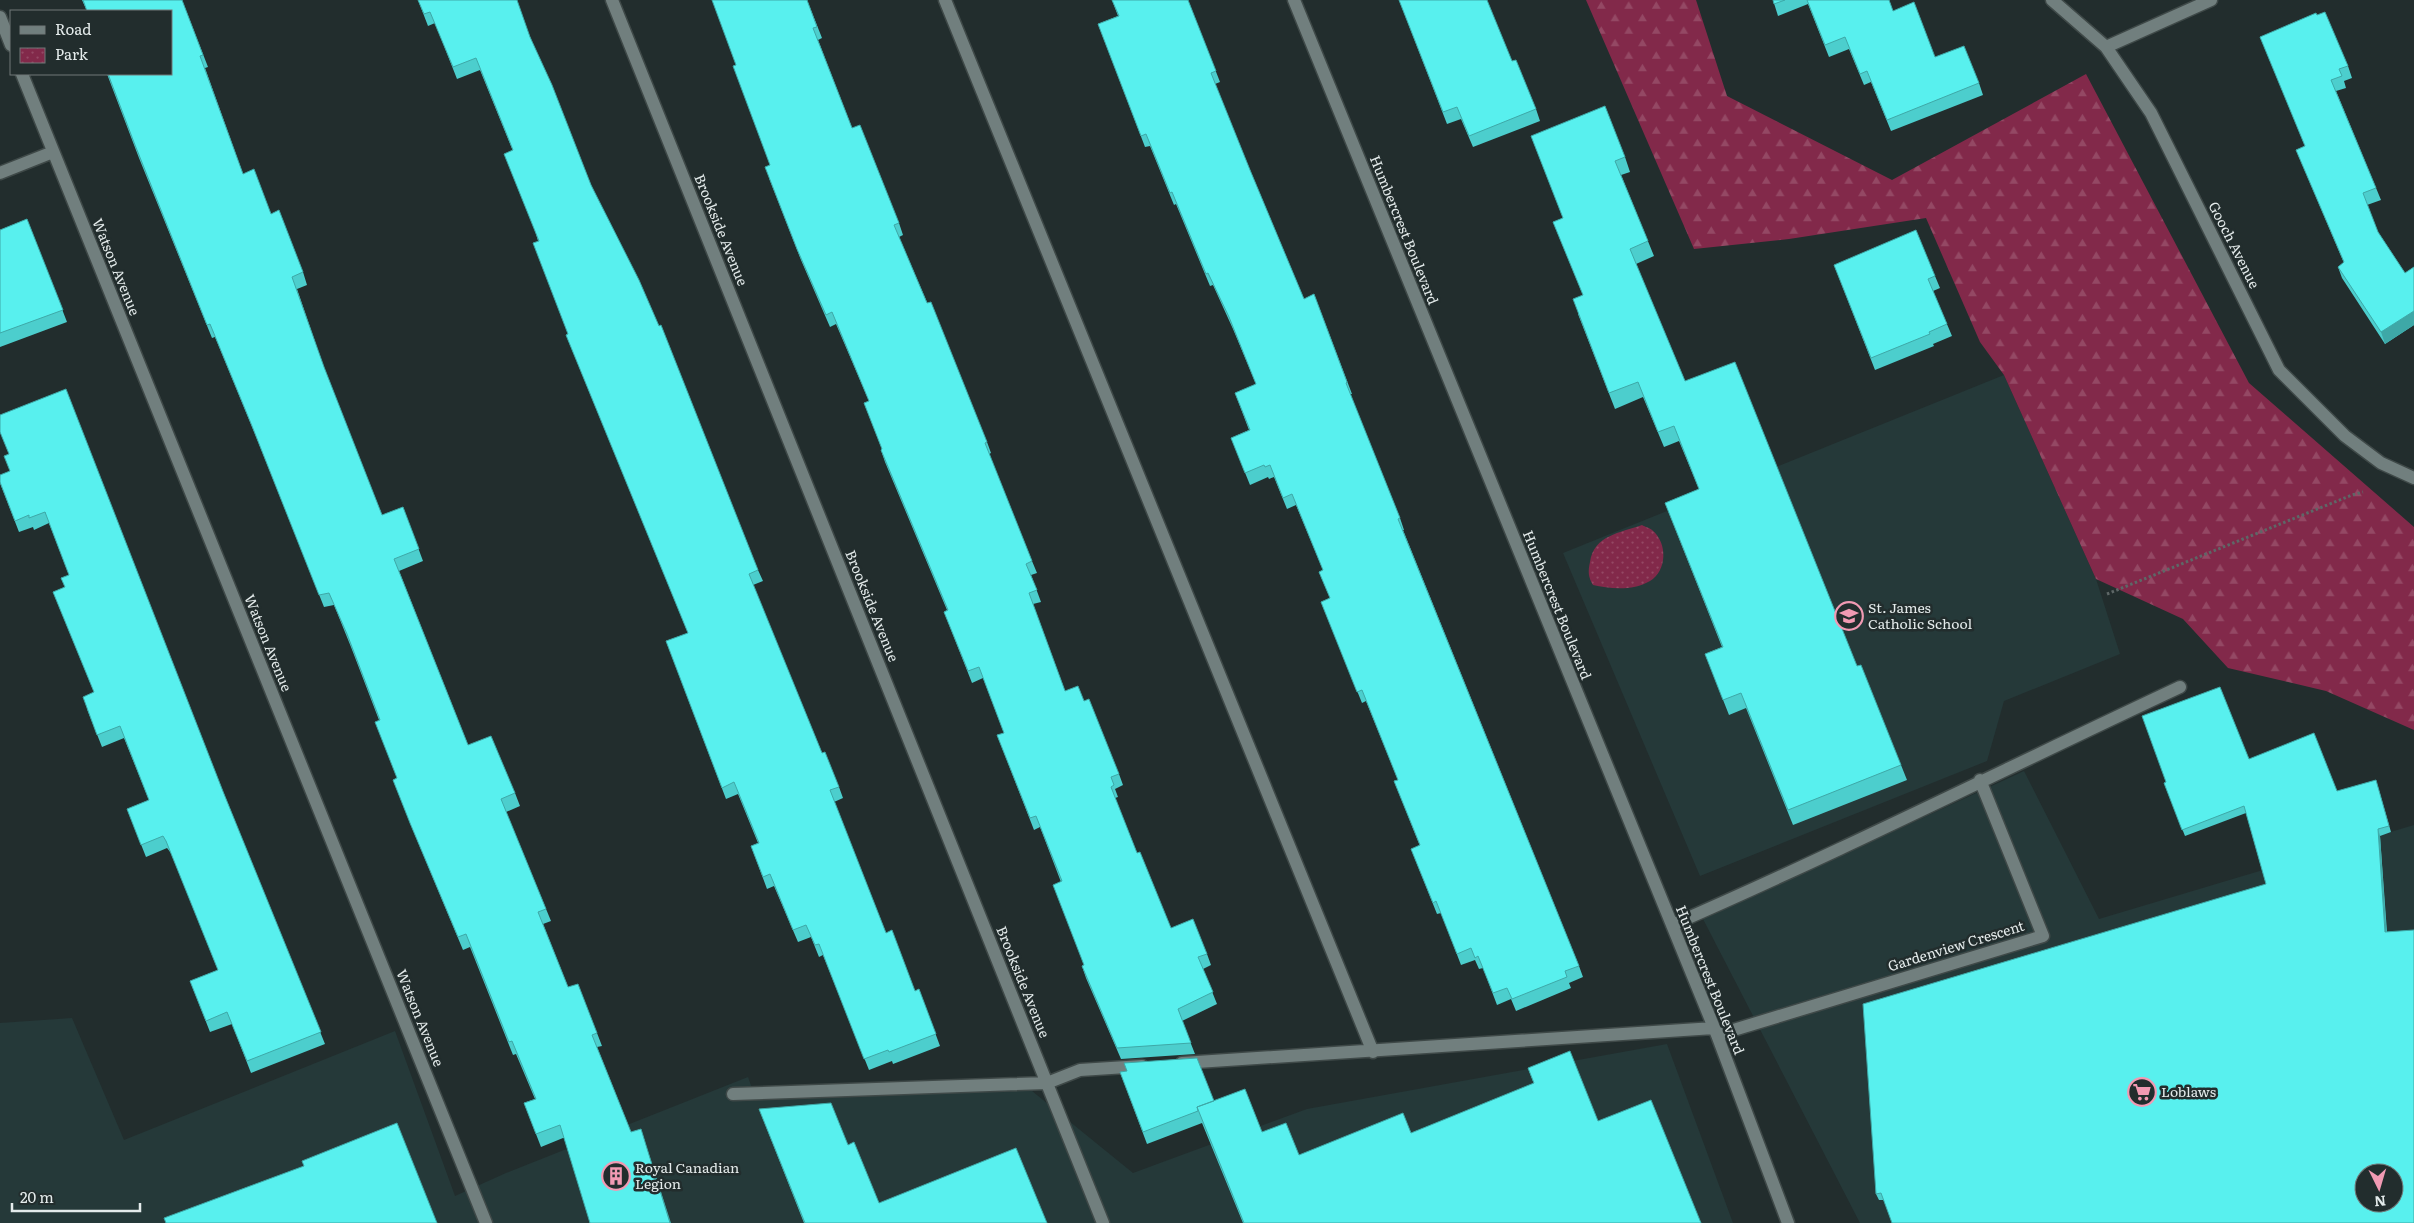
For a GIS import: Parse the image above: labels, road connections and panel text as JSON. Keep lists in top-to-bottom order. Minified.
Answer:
{"streets":{"street":["Brookside Avenue","Humbercrest Boulevard","Gooch Avenue","Watson Avenue","Gardenview Crescent"]},"crossings":[["Humbercrest Boulevard","Gardenview Crescent"]],"places":{"school or university":["St. James Catholic School"],"supermarket":["Loblaws"],"building":["Royal Canadian Legion"]},"legend":["Road","Park"],"scale_bar":"20 m","north":"bottom"}
